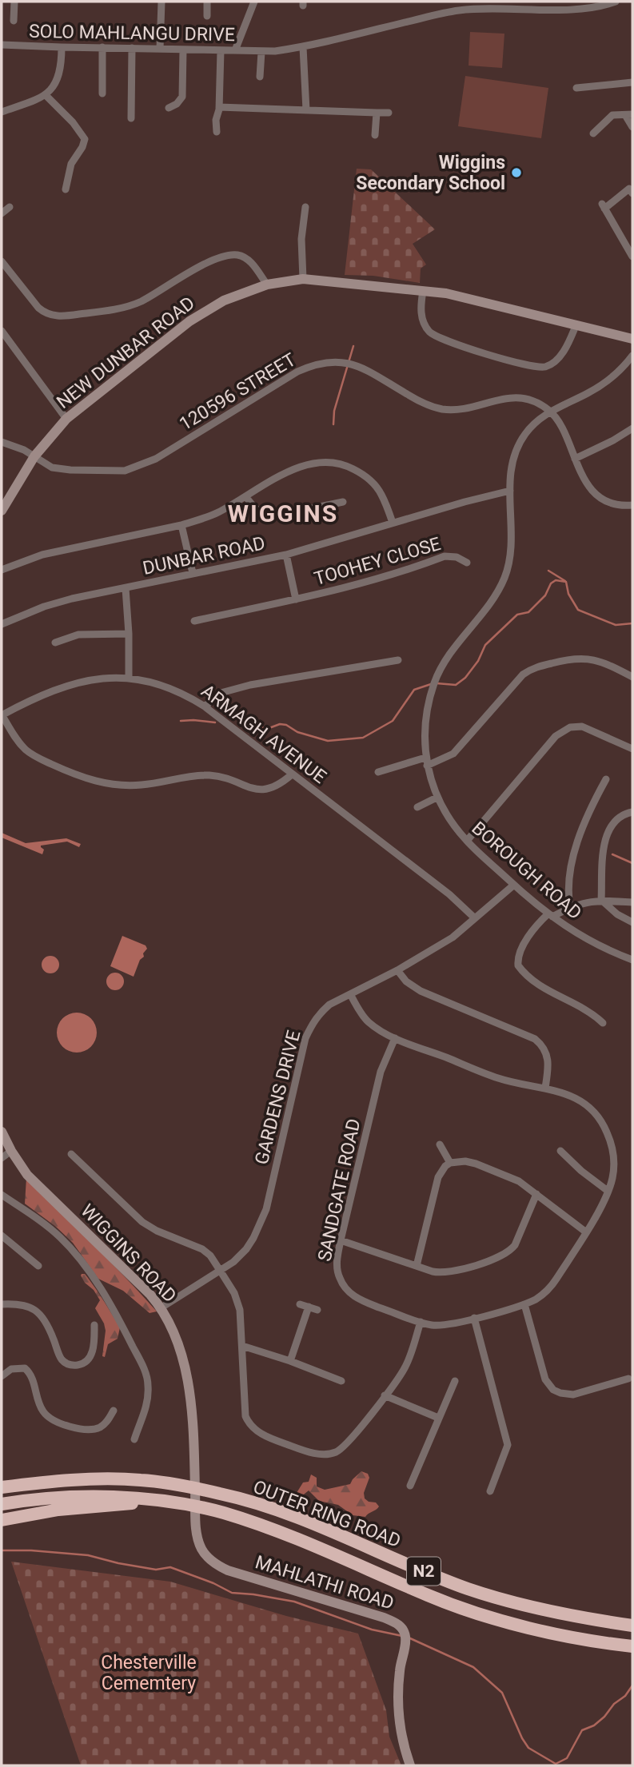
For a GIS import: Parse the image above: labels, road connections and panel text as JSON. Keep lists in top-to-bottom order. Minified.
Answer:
{"streets":{"highway":["OUTER RING ROAD","N2"],"street":["SOLO MAHLANGU DRIVE","NEW DUNBAR ROAD","120596 STREET","DUNBAR ROAD","TOOHEY CLOSE","ARMAGH AVENUE","BOROUGH ROAD","GARDENS DRIVE","SANDGATE ROAD","WIGGINS ROAD","MAHLATHI ROAD"]},"crossings":[["NEW DUNBAR ROAD","120596 STREET"],["120596 STREET","BOROUGH ROAD"],["DUNBAR ROAD","TOOHEY CLOSE"],["DUNBAR ROAD","BOROUGH ROAD"],["ARMAGH AVENUE","GARDENS DRIVE"],["BOROUGH ROAD","GARDENS DRIVE"],["GARDENS DRIVE","SANDGATE ROAD"],["GARDENS DRIVE","WIGGINS ROAD"],["WIGGINS ROAD","MAHLATHI ROAD"]],"districts":["WIGGINS"],"parks":["Chesterville Cememtery"],"places":["Wiggins Secondary School"]}
